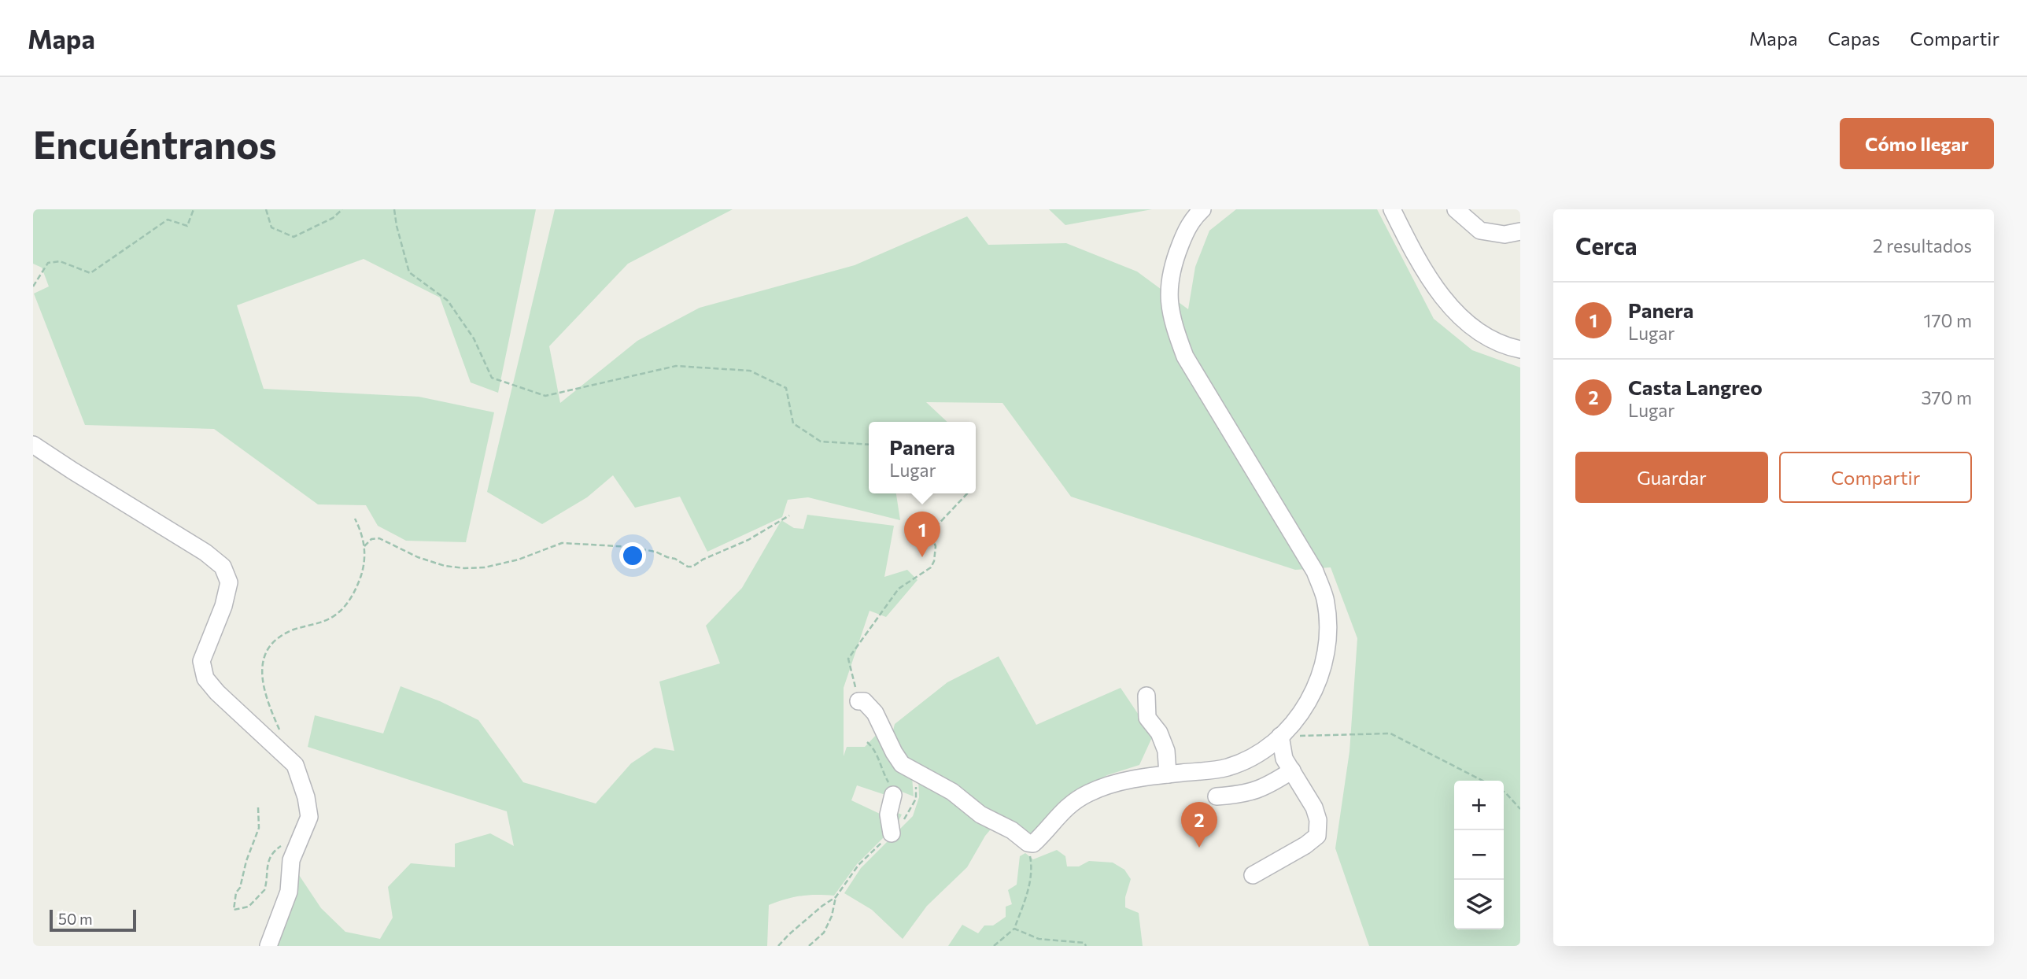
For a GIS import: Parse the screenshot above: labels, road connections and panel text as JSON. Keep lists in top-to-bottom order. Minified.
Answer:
{"scale_bar":"50 m","page":{"header":"Mapa","nav":["Mapa","Capas","Compartir"],"buttons":["Cómo llegar",["Guardar","Compartir"]],"title":"Encuéntranos","heading":["Cerca","2 resultados"],"list":[{"mark":"1","name":"Panera","note":"Lugar","value":"170 m"},{"mark":"2","name":"Casta Langreo","note":"Lugar","value":"370 m"}],"popup":["Panera","Lugar"],"pins":["1","2"],"map_buttons":["+","−"],"scale":"50 m"}}
